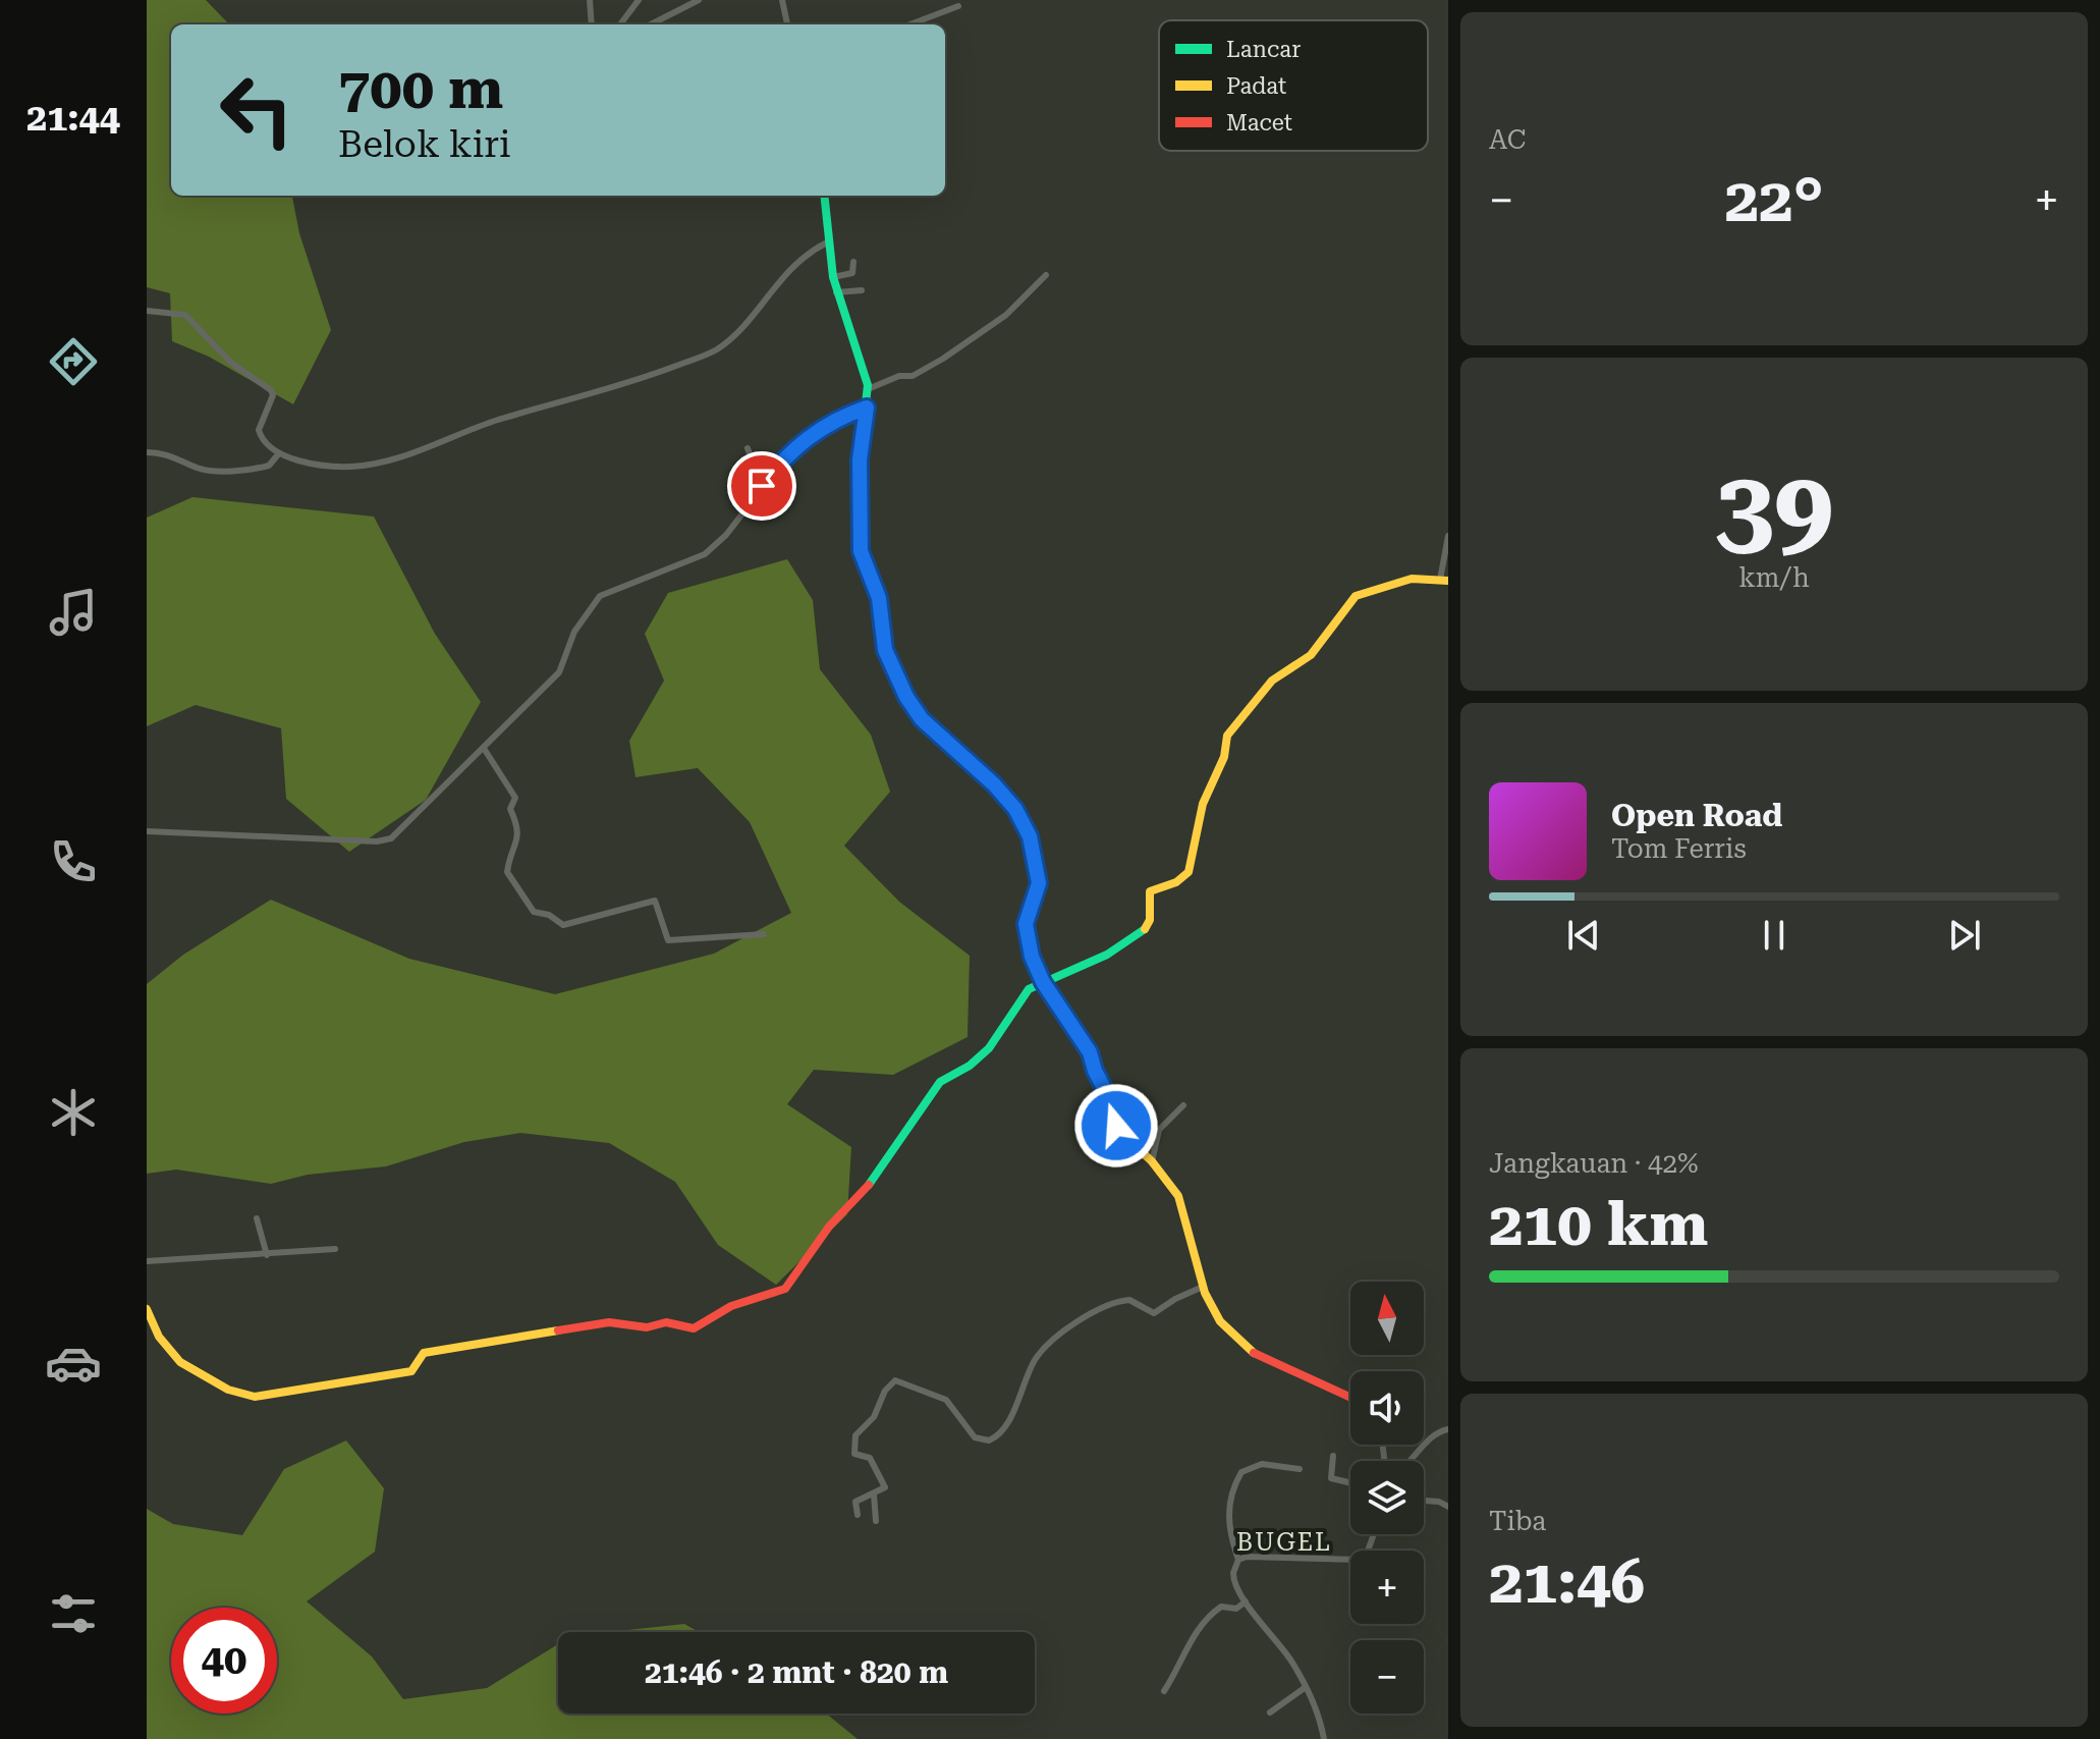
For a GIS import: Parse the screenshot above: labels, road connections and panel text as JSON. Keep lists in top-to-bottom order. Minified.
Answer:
{"districts":["BUGEL"],"legend":["Lancar","Padat","Macet"],"north":"top","page":{"tabs":"21:44","tile":["AC",["39","km/h"],["Jangkauan · 42%","210 km"],["Tiba","21:46"]],"turn":["700 m","Belok kiri"],"heat":["−","22°","+"],"song":["Open Road","Tom Ferris"],"map_buttons":["+","−"],"limit":"40","trip":"21:46 · 2 mnt · 820 m"}}
